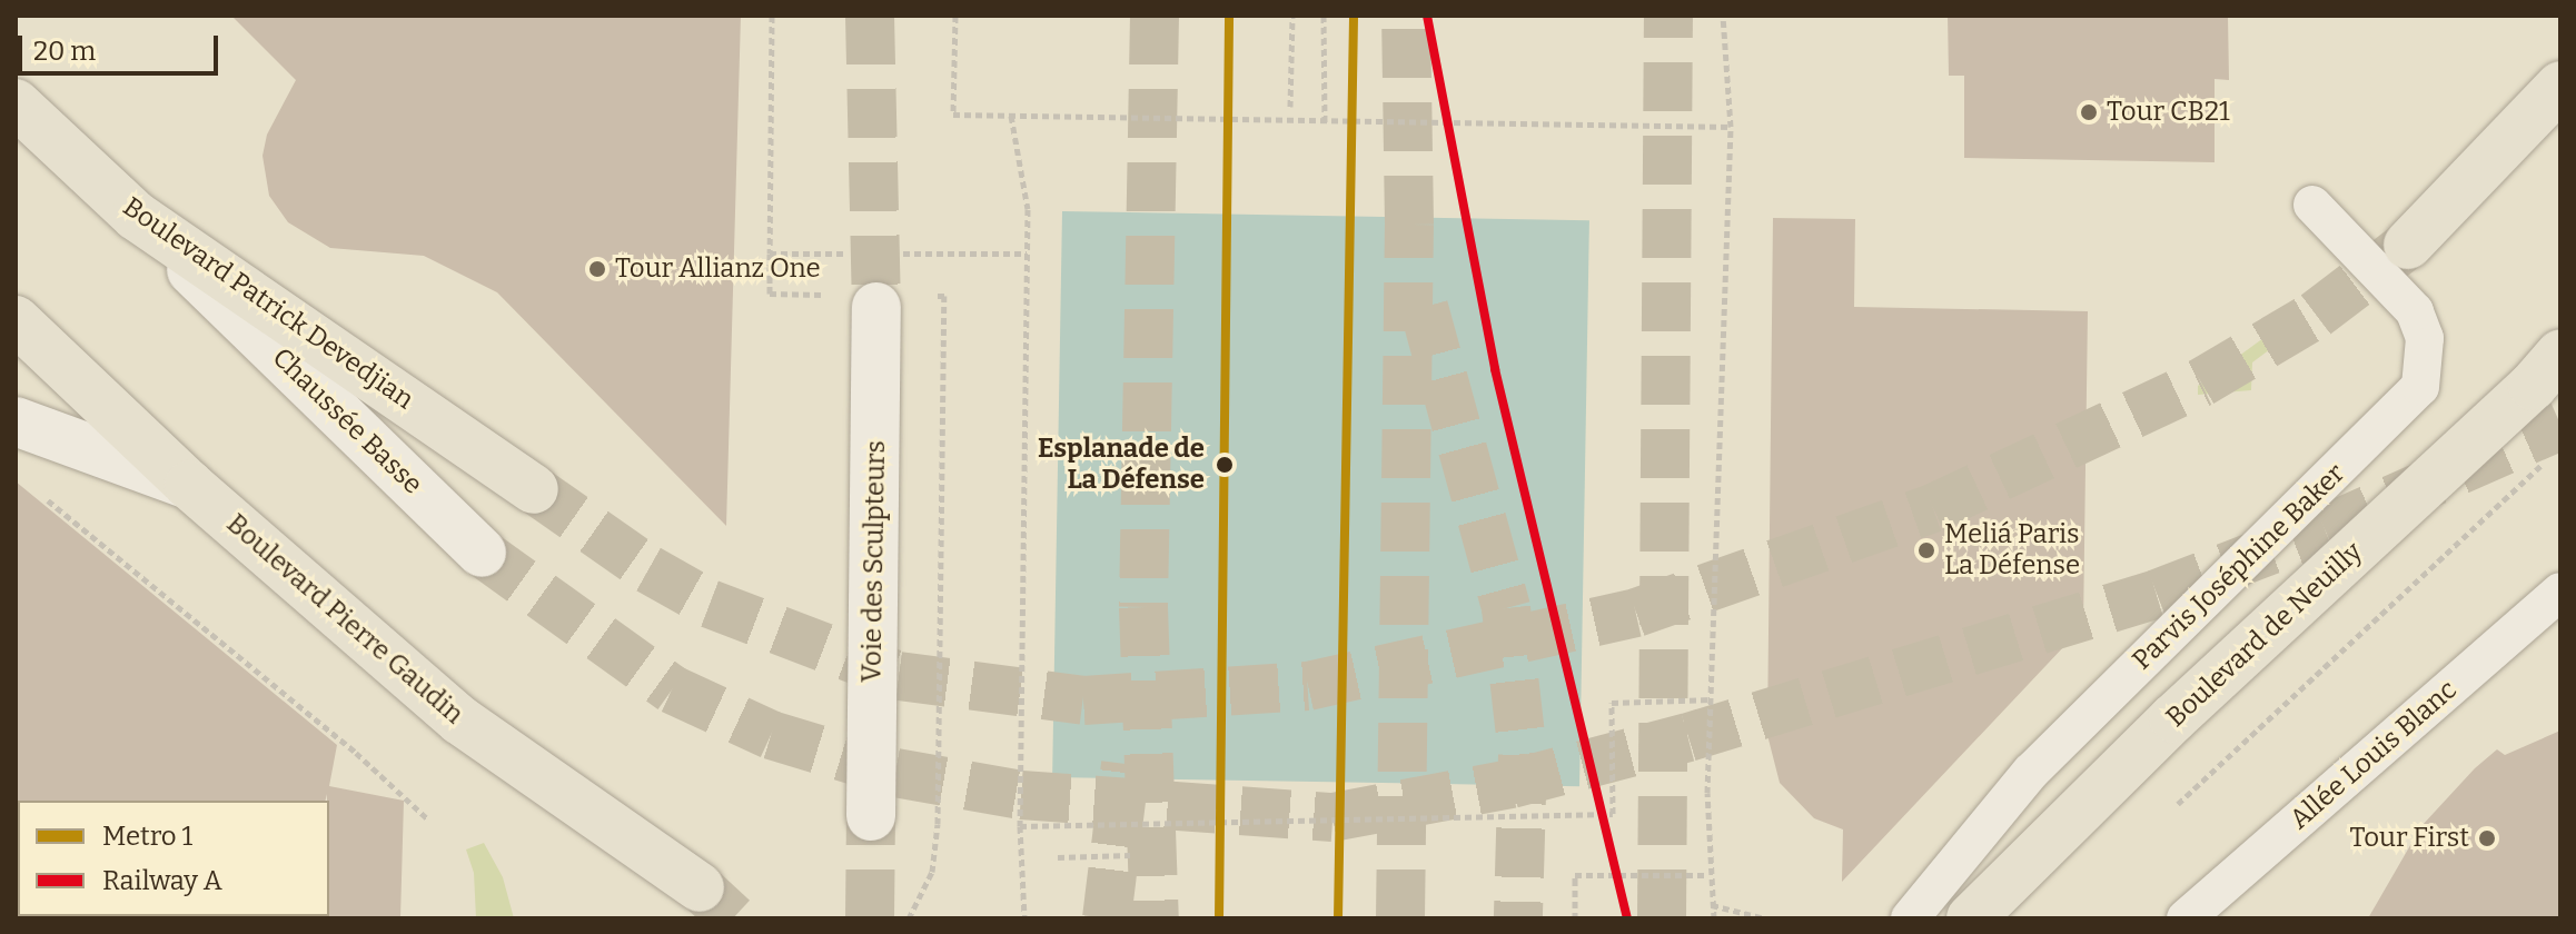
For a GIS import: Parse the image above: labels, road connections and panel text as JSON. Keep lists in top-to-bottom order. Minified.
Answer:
{"streets":{"main road":["Boulevard Patrick Devedjian","Boulevard Pierre Gaudin","Boulevard de Neuilly"],"street":["Chaussée Basse","Voie des Sculpteurs"],"lane":["Parvis Joséphine Baker","Allée Louis Blanc"]},"crossings":[["Boulevard Patrick Devedjian","Chaussée Basse"]],"places":["Tour CB21","Tour Allianz One","Esplanade de La Défense","Meliá Paris La Défense","Tour First"],"lines":["metro line 1","rail line A"],"legend":["Metro 1","Railway A"],"scale_bar":"20 m"}
